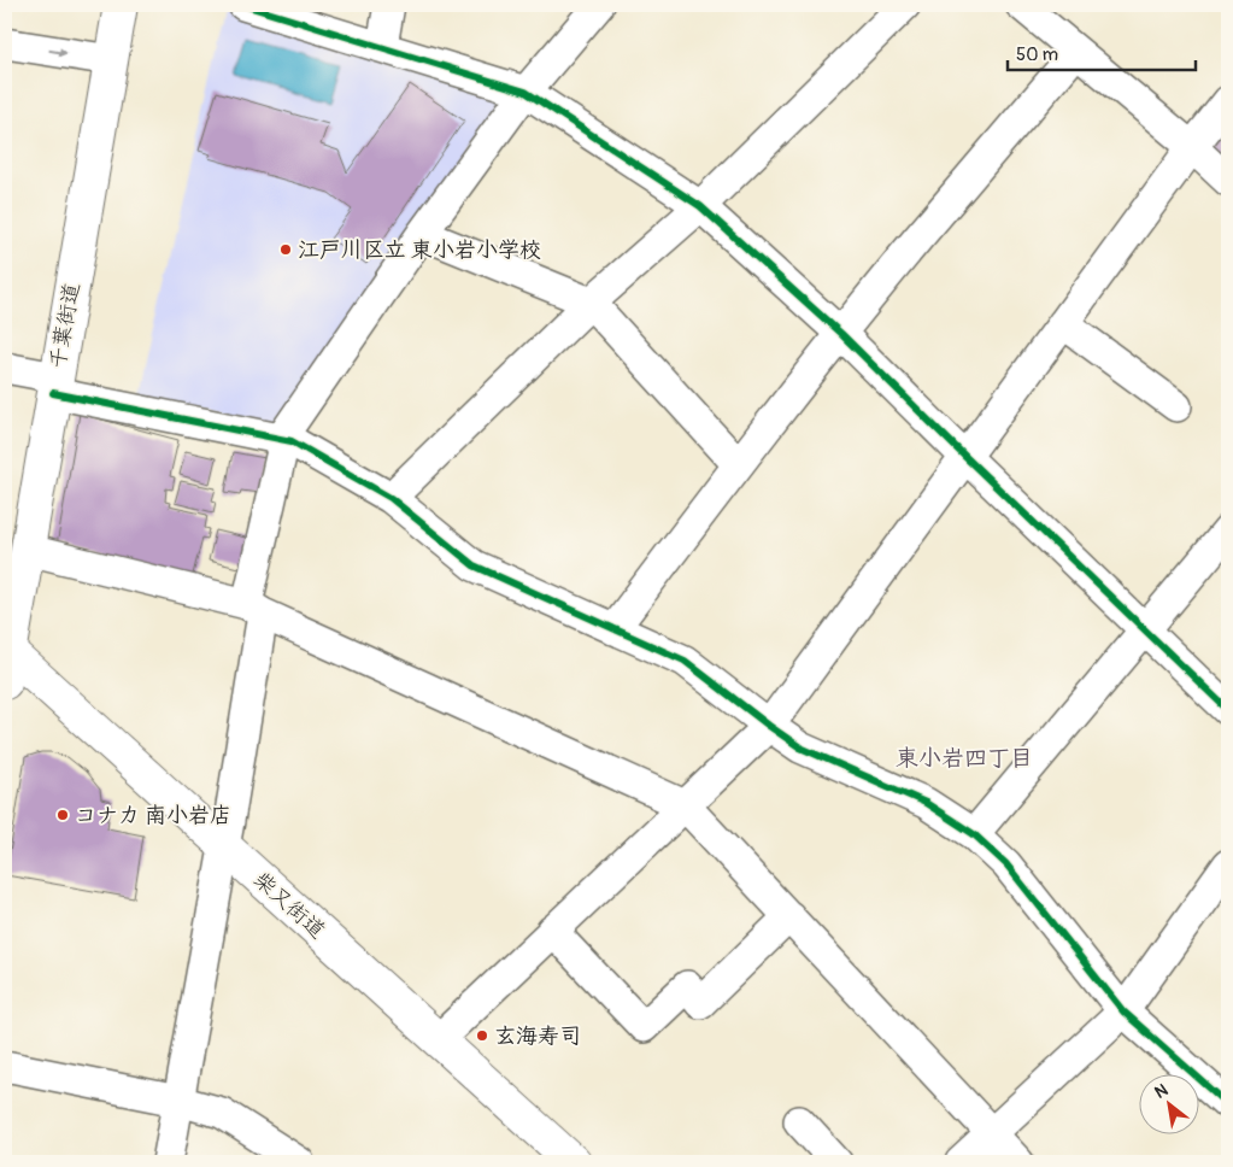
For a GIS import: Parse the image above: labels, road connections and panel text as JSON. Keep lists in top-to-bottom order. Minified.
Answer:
{"streets":{"main road":["千葉街道","柴又街道"]},"crossings":[["千葉街道","柴又街道"]],"districts":["東小岩四丁目"],"places":["江戸川区立 東小岩小学校","コナカ 南小岩店","玄海寿司"],"scale_bar":"50 m","north":"top left"}
